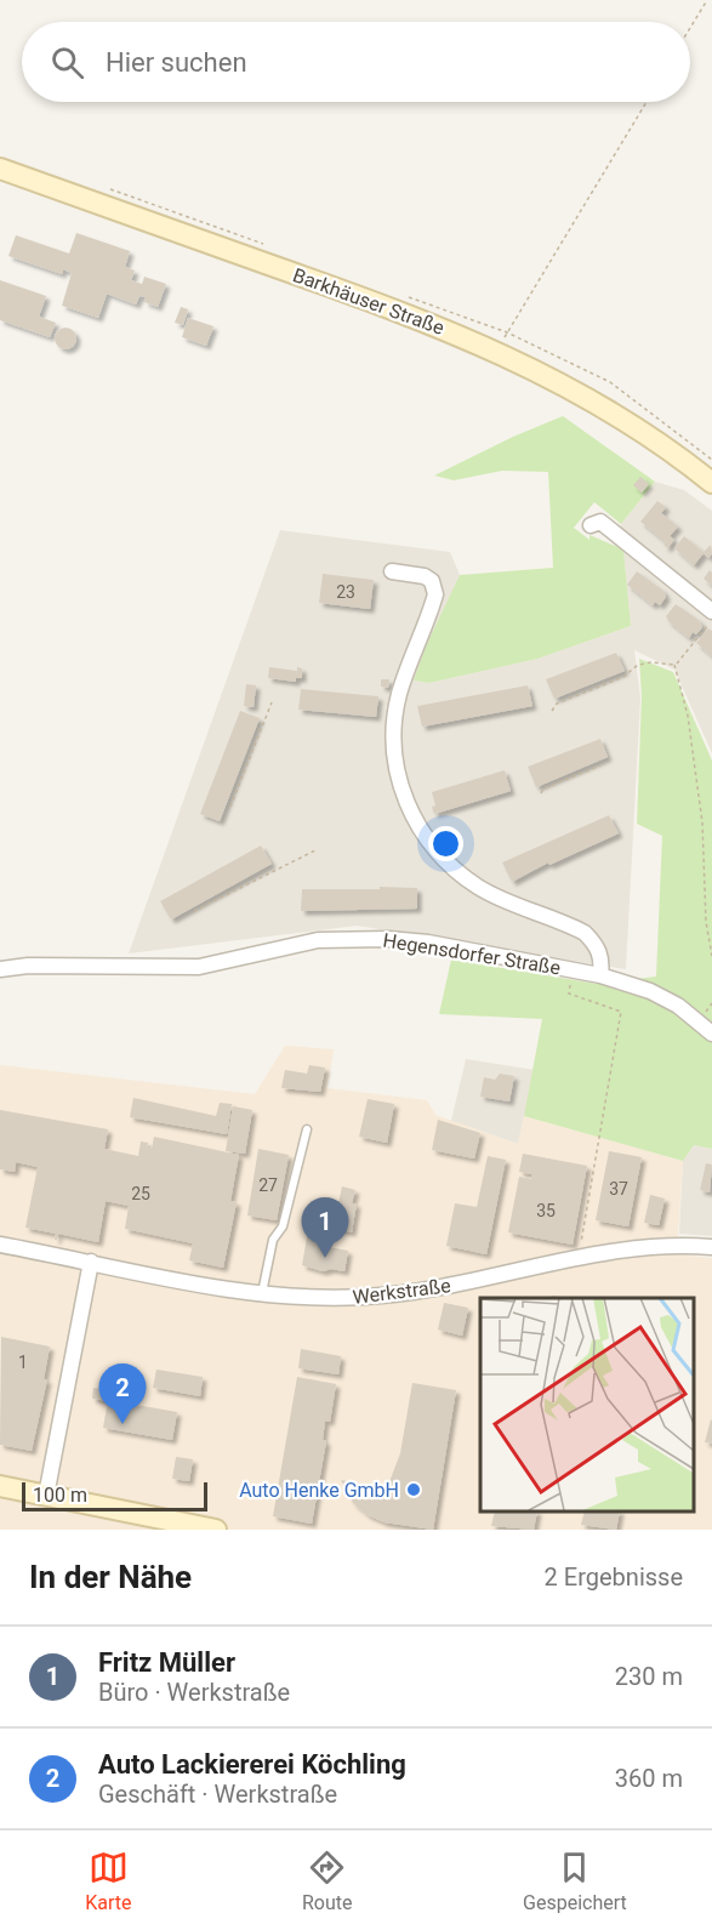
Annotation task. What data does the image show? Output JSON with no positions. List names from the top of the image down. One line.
{"streets":{"street":["Barkhäuser Straße","Hegensdorfer Straße","Werkstraße"]},"places":["Auto Henke GmbH"],"house_numbers":["23","27","37","25","35","1"],"scale_bar":"100 m","page":{"search":"Hier suchen","pins":["1","2"],"scale":"100 m","heading":["In der Nähe","2 Ergebnisse"],"list":[{"mark":"1","name":"Fritz Müller","note":"Büro · Werkstraße","value":"230 m"},{"mark":"2","name":"Auto Lackiererei Köchling","note":"Geschäft · Werkstraße","value":"360 m"}],"nav":["Karte","Route","Gespeichert"]}}
